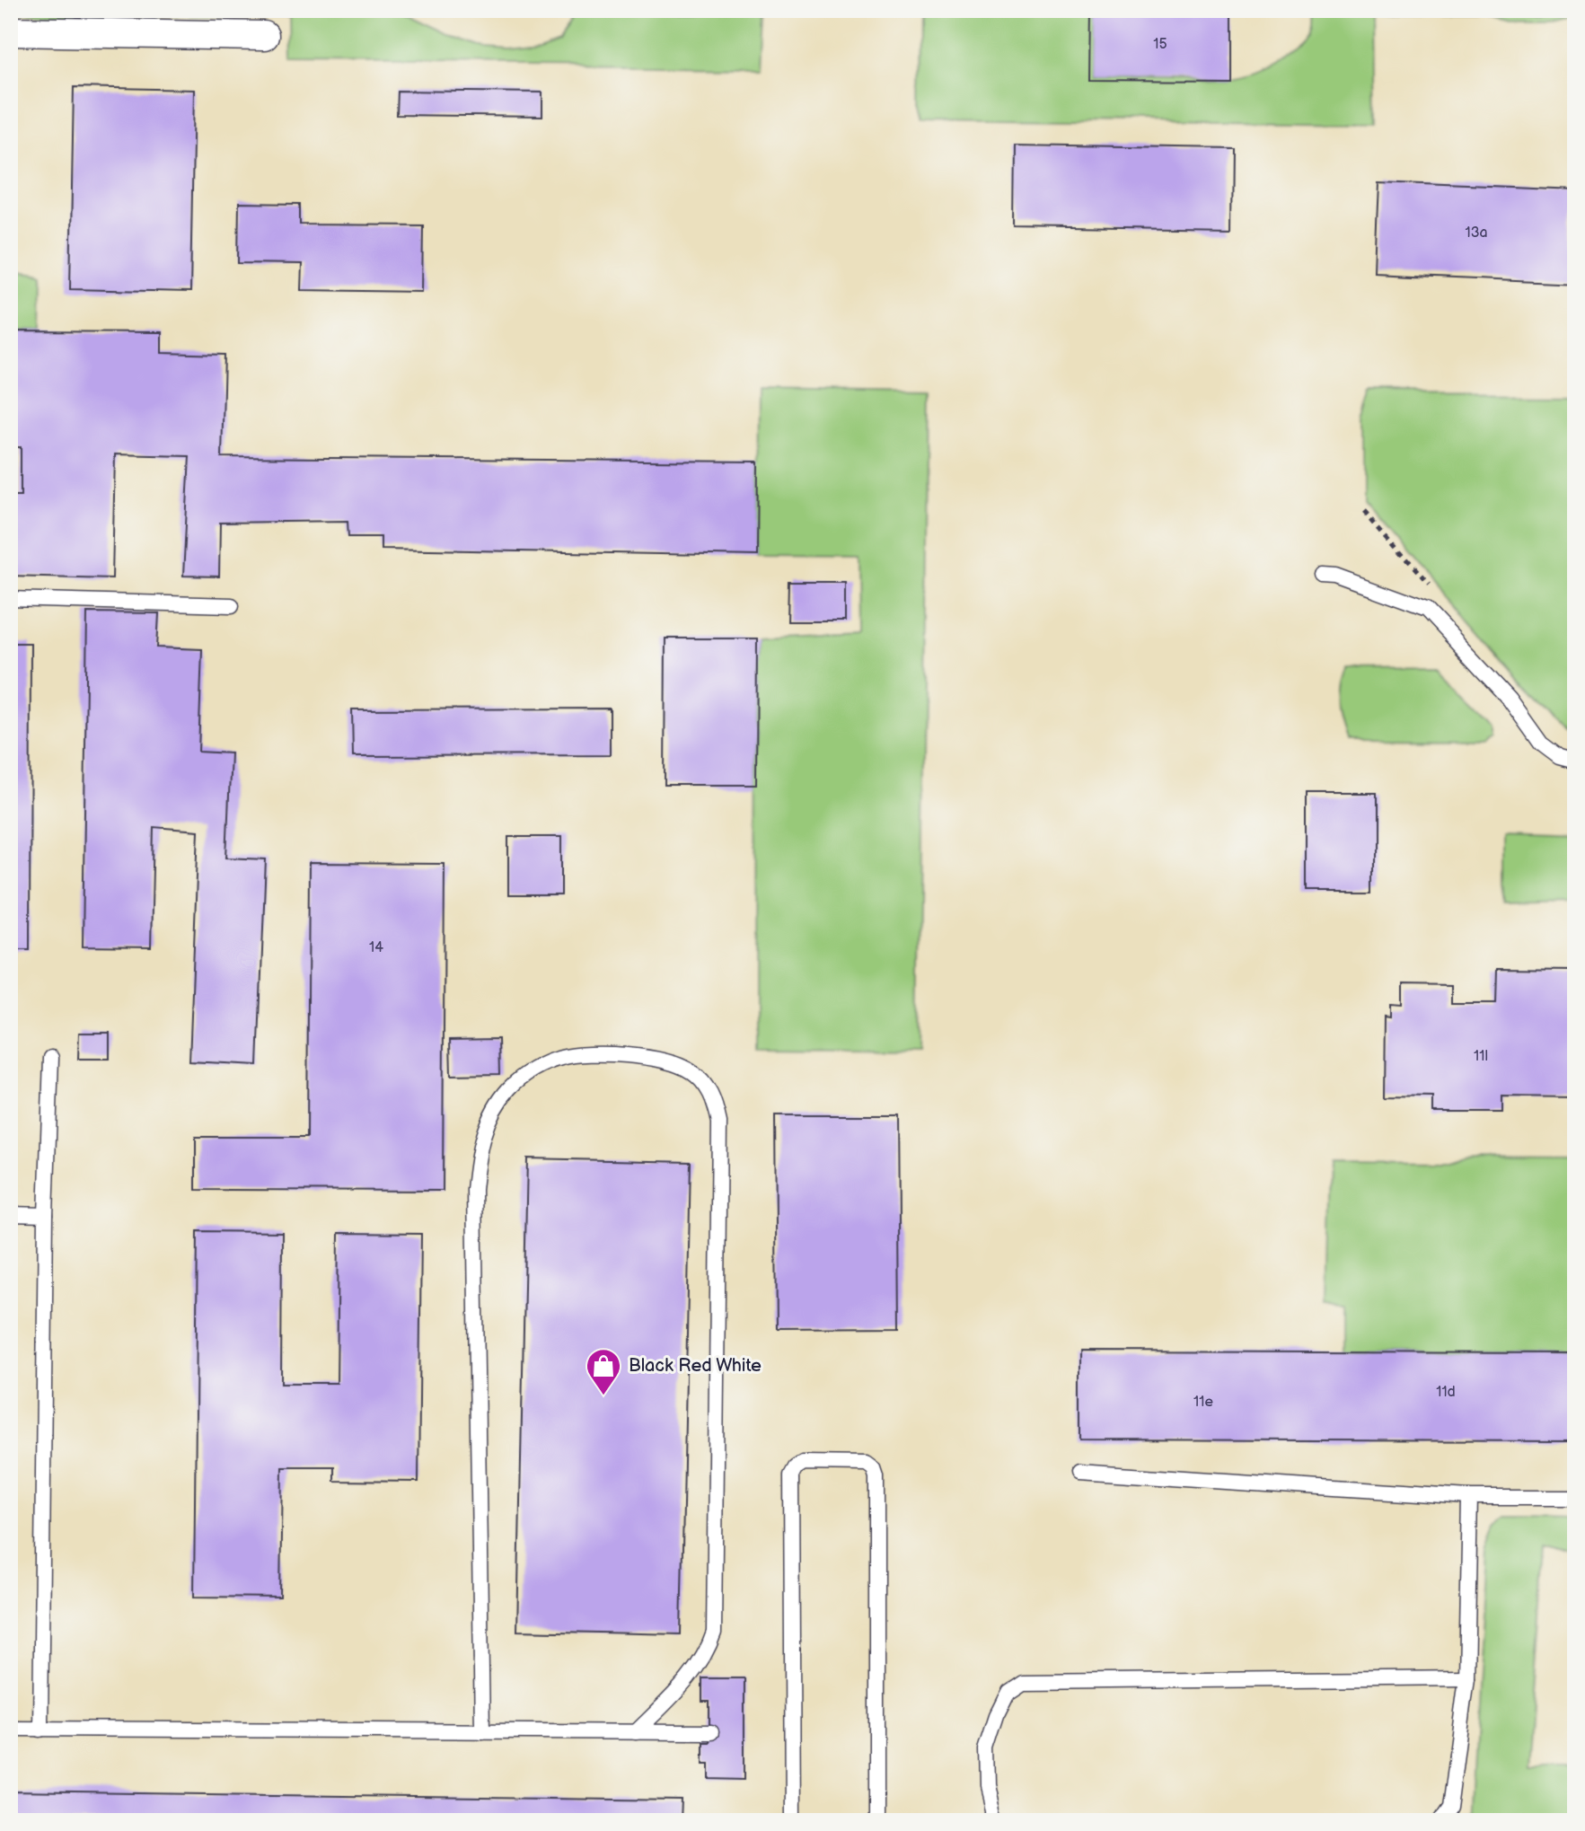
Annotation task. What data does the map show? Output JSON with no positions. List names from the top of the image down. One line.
{"places":{"shop":["Black Red White"]},"house_numbers":["15","13a","14","11l","11d","11e"]}
